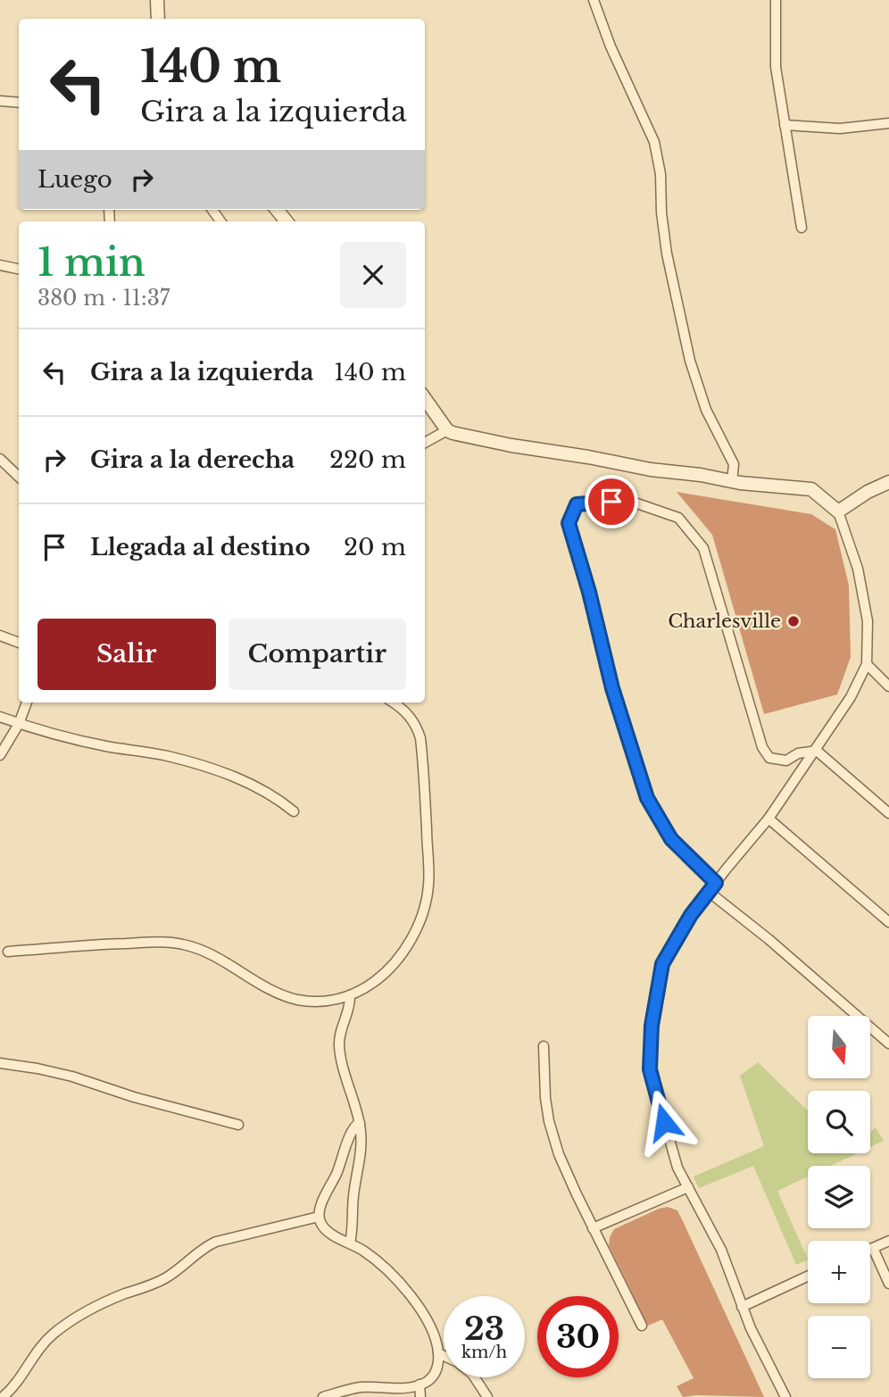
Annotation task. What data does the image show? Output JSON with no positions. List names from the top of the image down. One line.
{"places":["Charlesville"],"north":"bottom","page":{"turn":["140 m","Gira a la izquierda"],"then":"Luego","heading":["1 min","380 m · 11:37"],"list":[{"name":"Gira a la izquierda","value":"140 m"},{"name":"Gira a la derecha","value":"220 m"},{"name":"Llegada al destino","value":"20 m"}],"buttons":["Salir","Compartir"],"map_buttons":["+","−"],"speed":"23 km/h","limit":"30"}}
